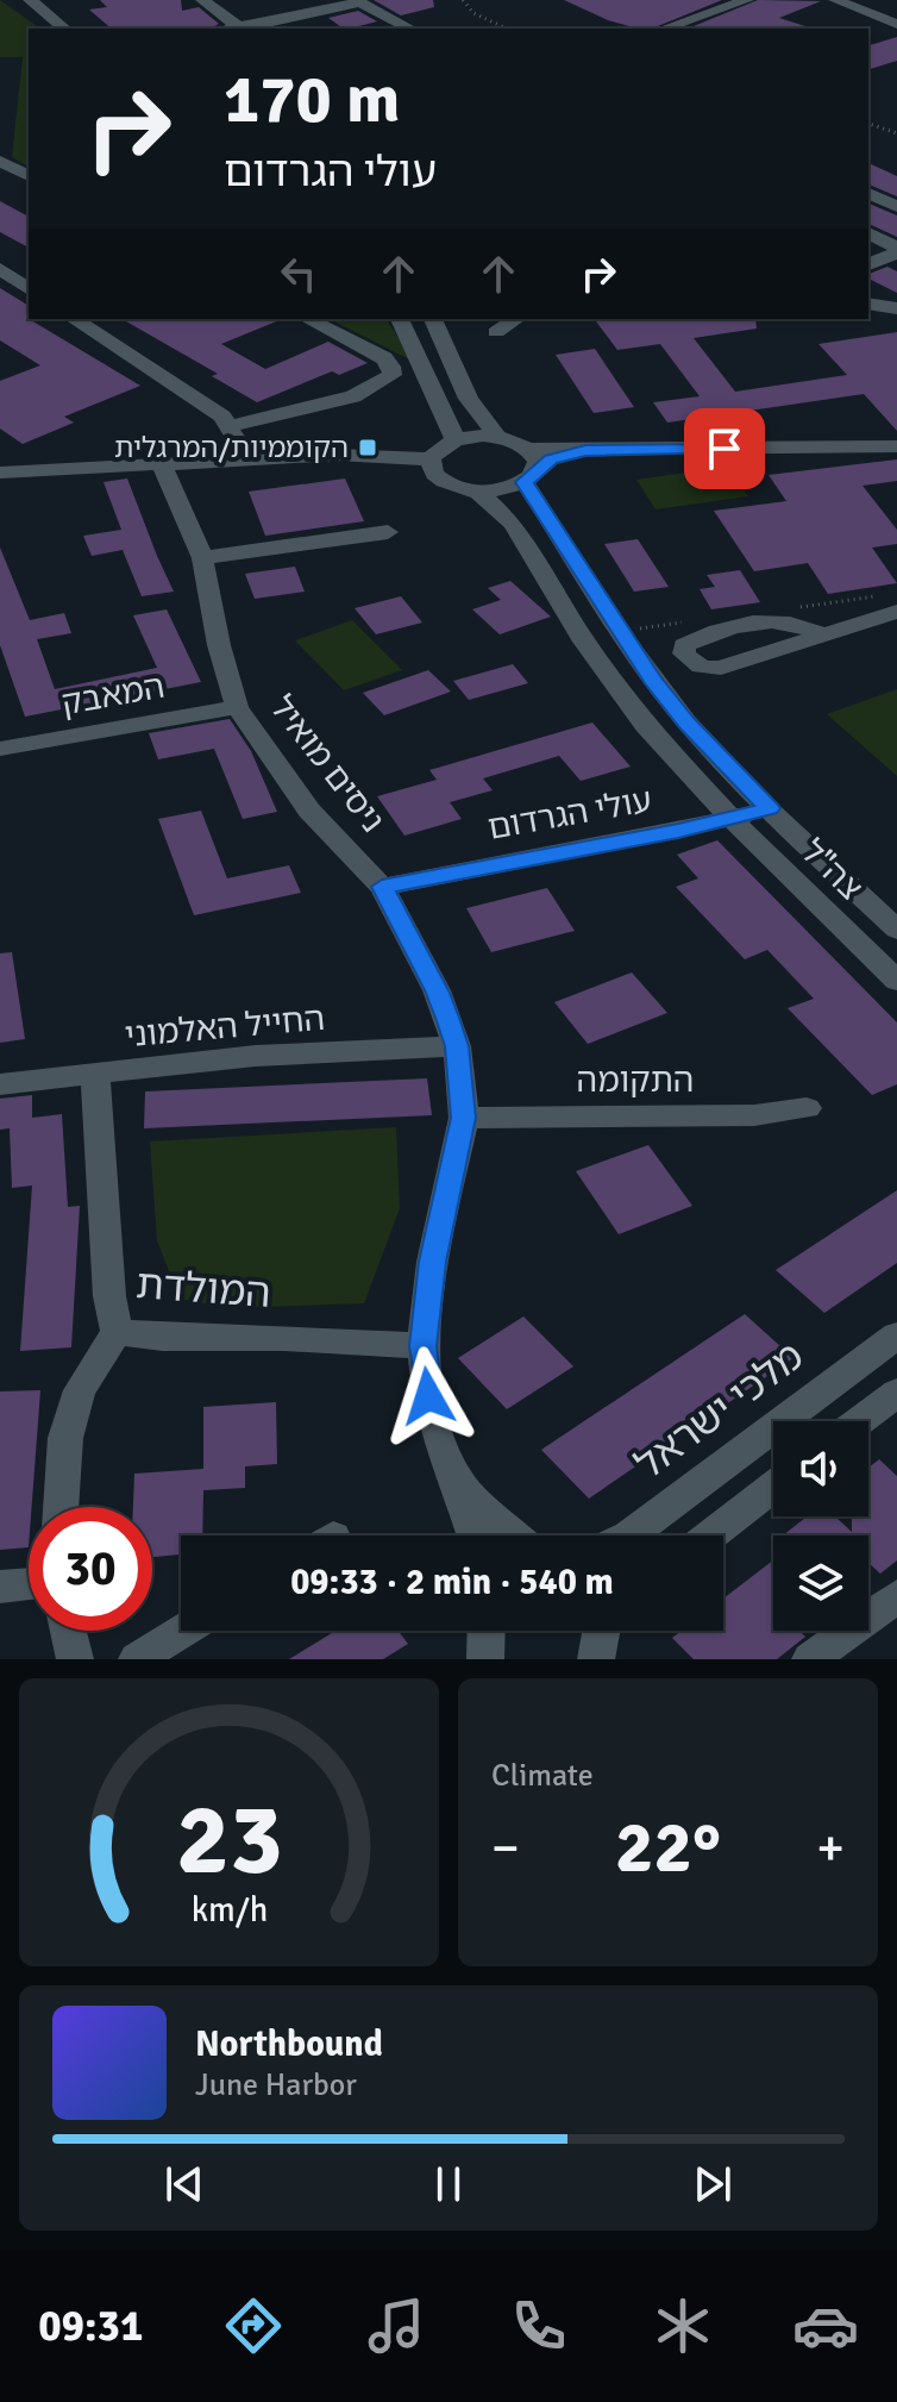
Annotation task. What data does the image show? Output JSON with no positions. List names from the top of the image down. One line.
{"streets":{"street":["המאבק","ניסים מואיל","עולי הגרדום","צה\"ל","החייל האלמוני","התקומה","המולדת","מלכי ישראל"]},"crossings":[["המאבק","ניסים מואיל"],["ניסים מואיל","עולי הגרדום"],["ניסים מואיל","החייל האלמוני"],["ניסים מואיל","התקומה"],["ניסים מואיל","המולדת"],["עולי הגרדום","צה\"ל"],["החייל האלמוני","המולדת"]],"places":{"transit":["הקוממיות/המרגלית"]},"page":{"turn":["170 m","עולי הגרדום"],"limit":"30","trip":"09:33 · 2 min · 540 m","tile":"Climate","heat":["−","22°","+"],"song":["Northbound","June Harbor"],"tabs":"09:31","gauge":["23","km/h"]}}
